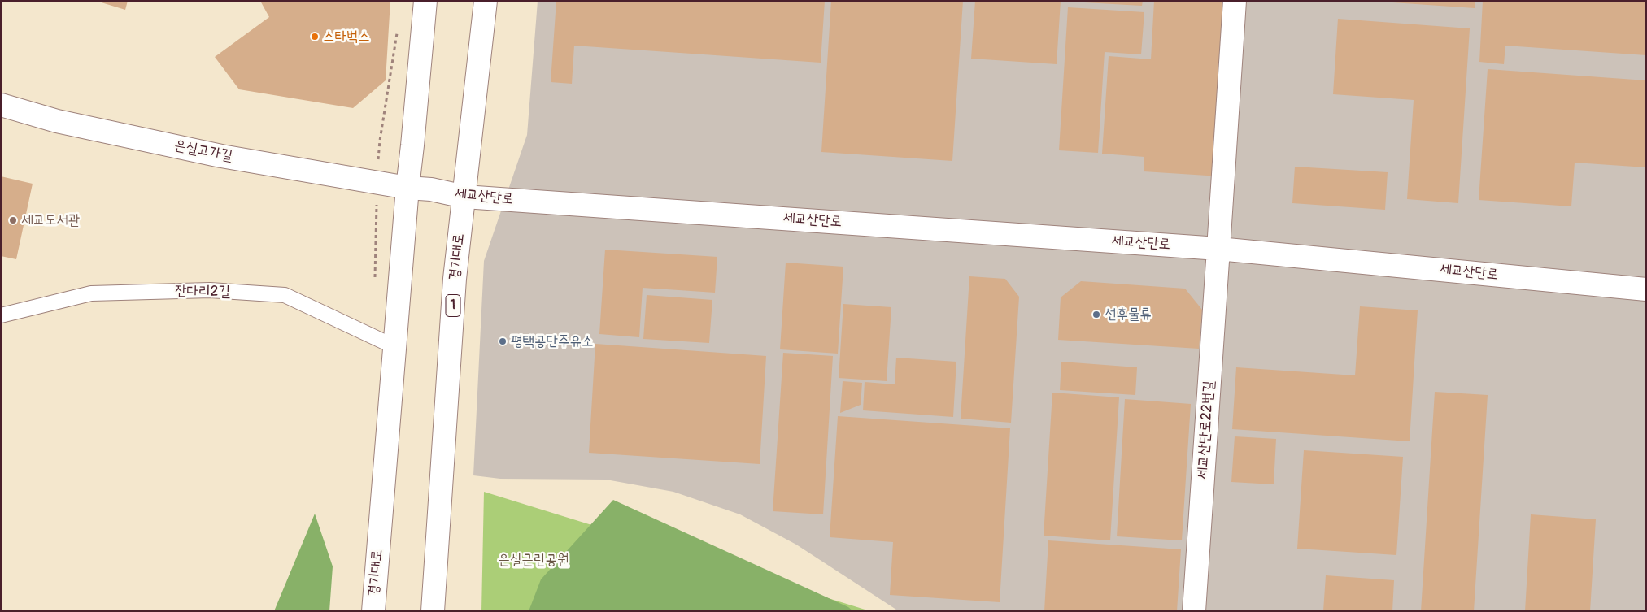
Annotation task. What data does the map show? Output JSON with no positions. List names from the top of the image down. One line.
{"streets":{"street":["은실고가길","세교산단로","경기대로","1","세교산단로22번길"],"lane":["잔다리2길"]},"crossings":[["은실고가길","세교산단로"],["은실고가길","경기대로"],["세교산단로","경기대로"],["세교산단로","세교산단로22번길"],["경기대로","잔다리2길"]],"parks":["은실근린공원"],"places":["스타벅스","세교도서관","선후물류","평택공단주유소"]}
